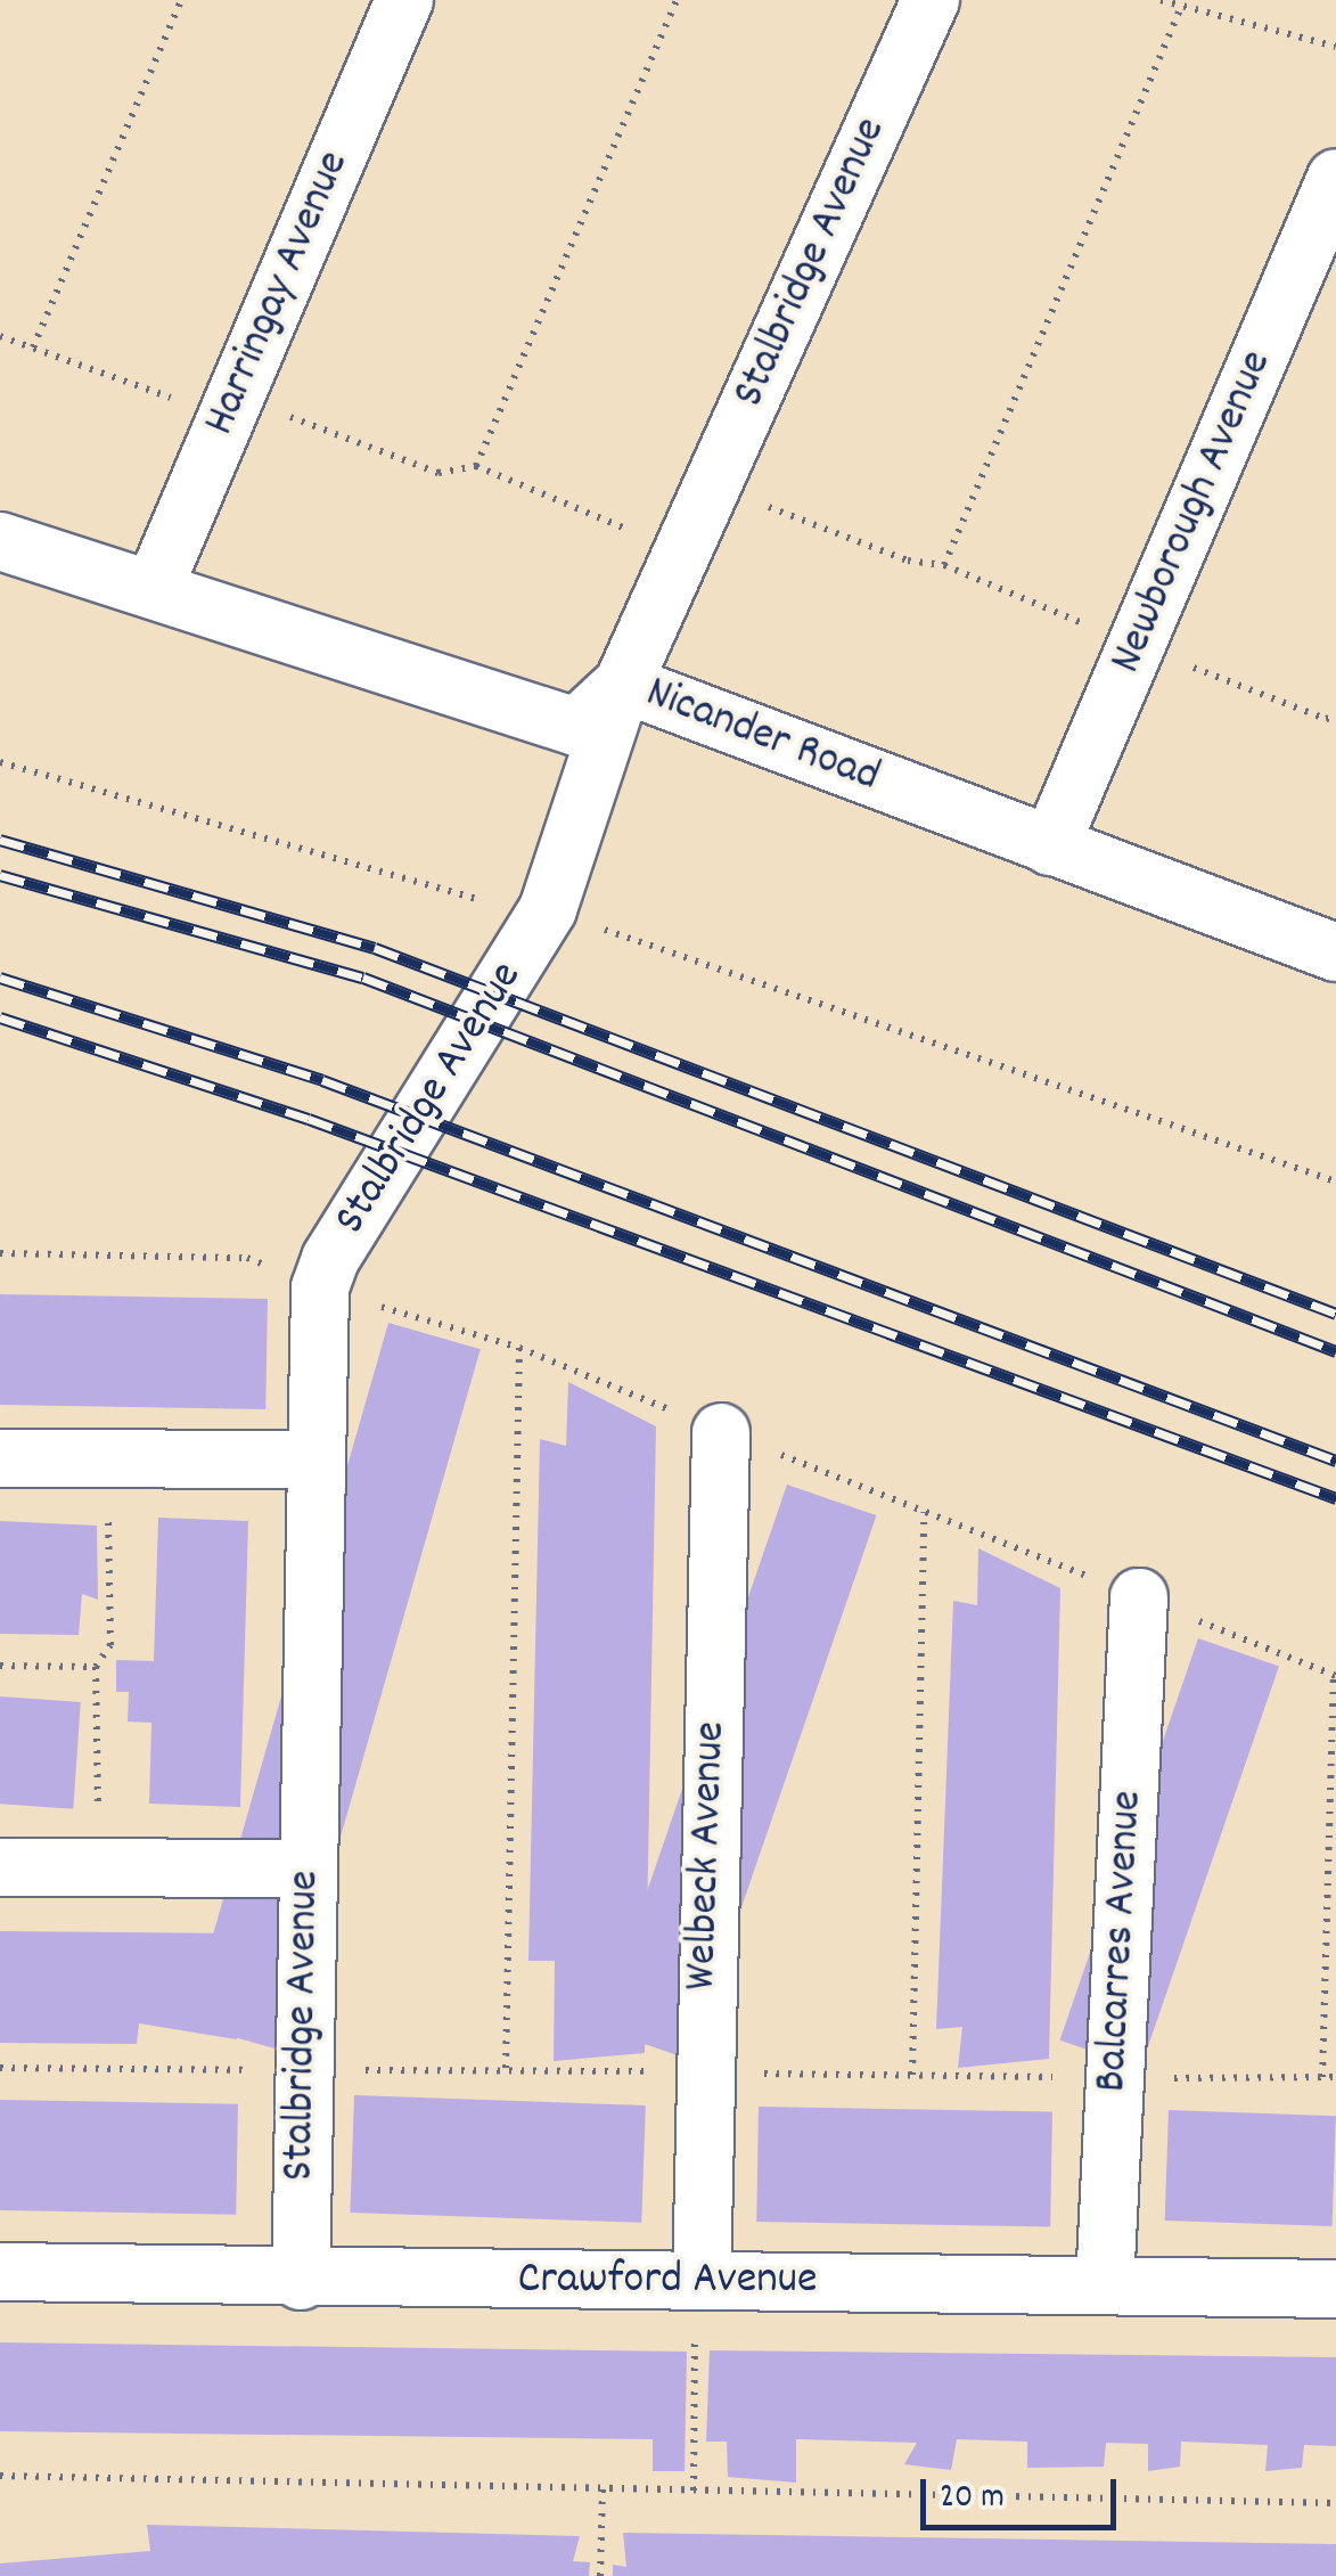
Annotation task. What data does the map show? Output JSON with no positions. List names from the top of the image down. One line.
{"streets":{"street":["Stalbridge Avenue","Harringay Avenue","Newborough Avenue","Nicander Road","Welbeck Avenue","Balcarres Avenue","Crawford Avenue"]},"crossings":[["Stalbridge Avenue","Nicander Road"],["Stalbridge Avenue","Crawford Avenue"],["Harringay Avenue","Nicander Road"],["Newborough Avenue","Nicander Road"],["Welbeck Avenue","Crawford Avenue"],["Balcarres Avenue","Crawford Avenue"]],"scale_bar":"20 m"}
